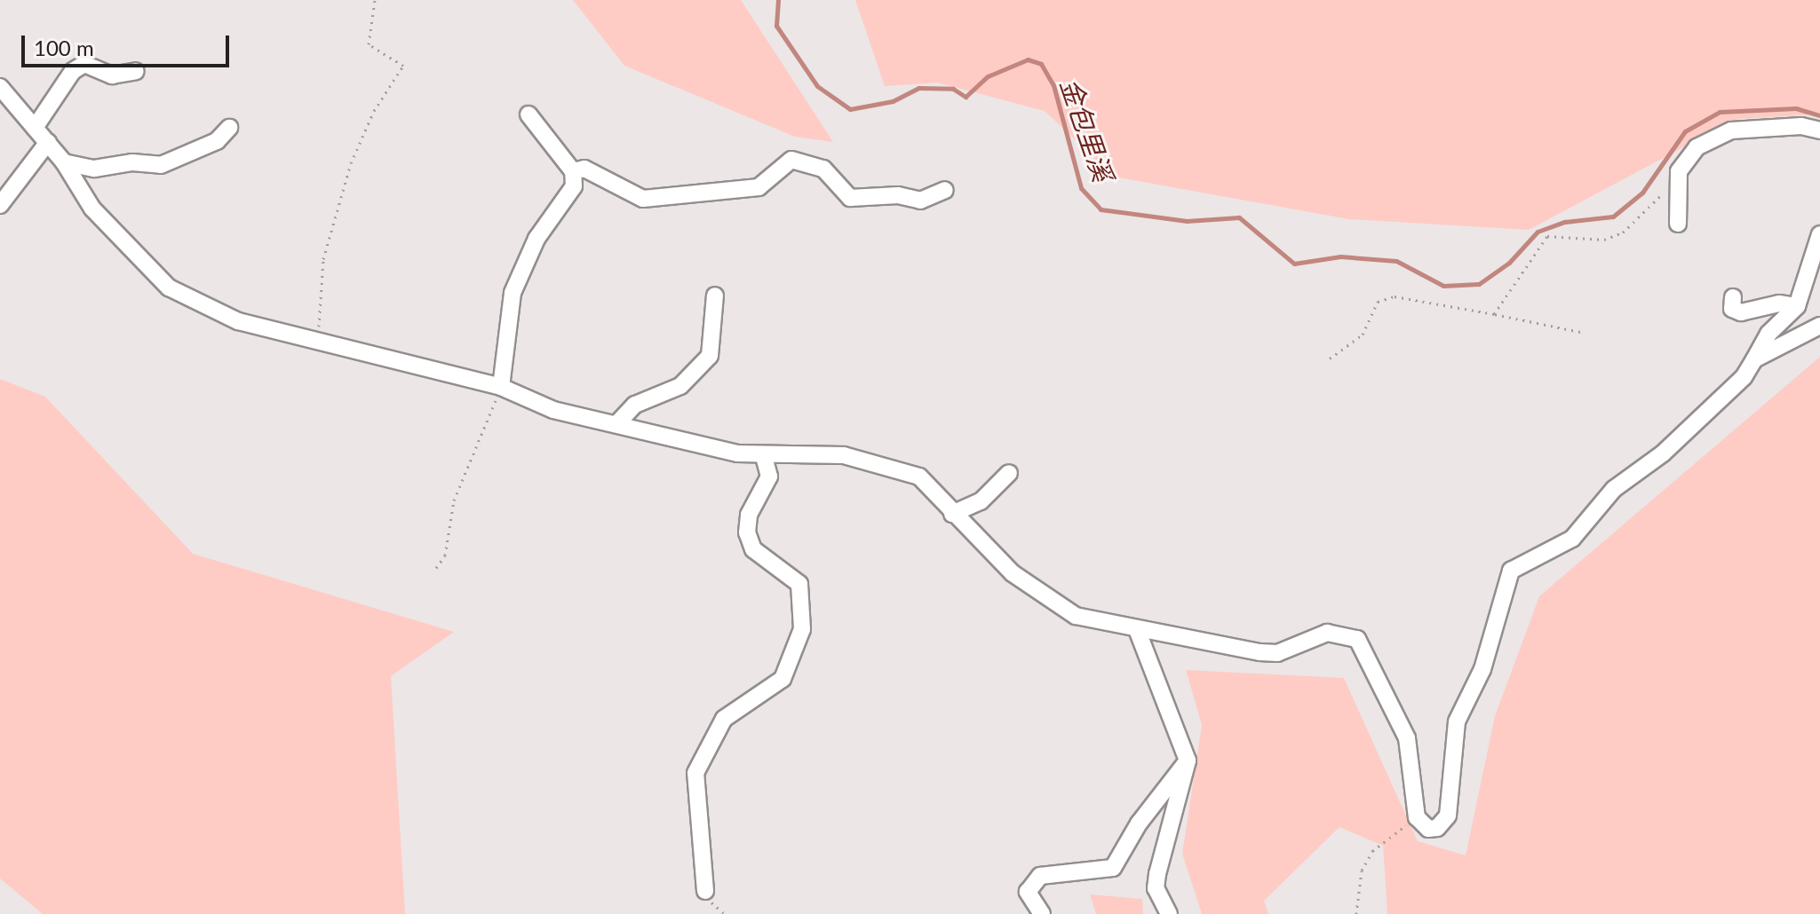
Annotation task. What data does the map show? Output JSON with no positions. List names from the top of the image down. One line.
{"water":["金包里溪"],"scale_bar":"100 m"}
